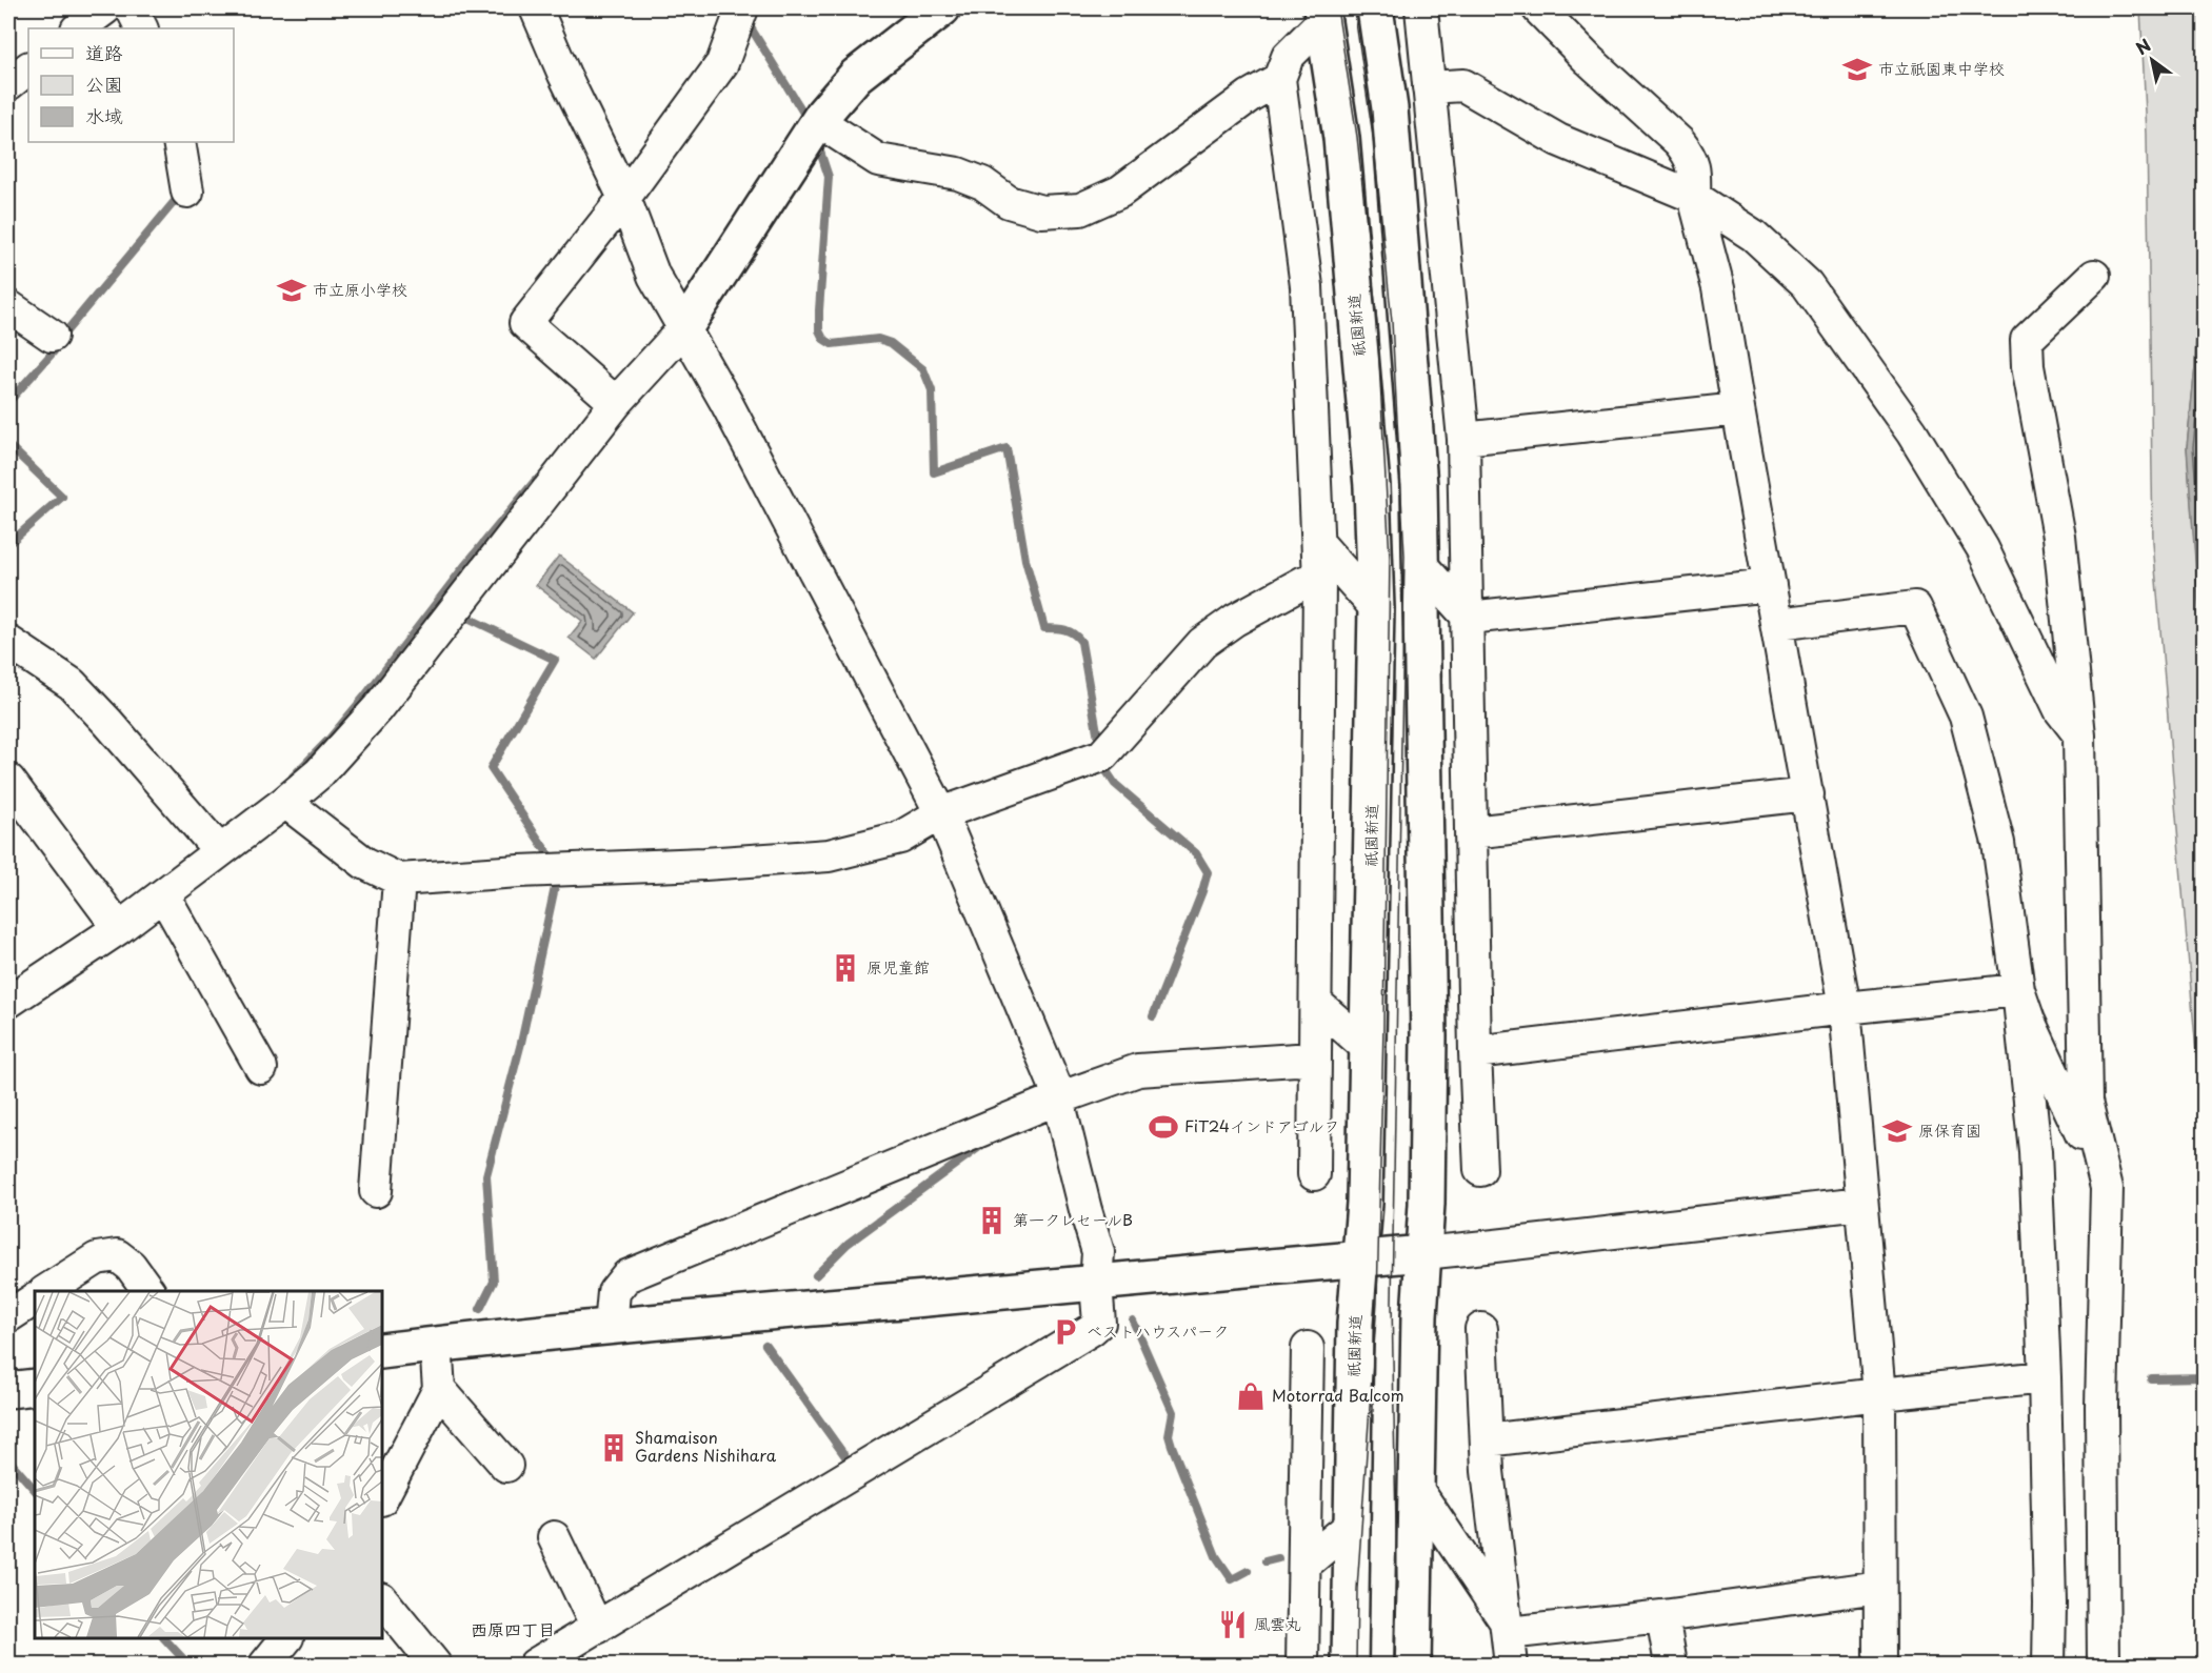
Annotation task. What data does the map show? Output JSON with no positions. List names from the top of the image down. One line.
{"streets":{"main road":["祇園新道"]},"districts":["西原四丁目"],"places":{"school or university":["市立祇園東中学校","市立原小学校","原保育園"],"building":["原児童館","第一クレセールB","Shamaison Gardens Nishihara"],"sports":["FiT24インドアゴルフ"],"parking":["ベストハウスパーク"],"shop":["Motorrad Balcom"],"restaurant":["風雲丸"]},"legend":["道路","公園","水域"],"north":"top left"}
